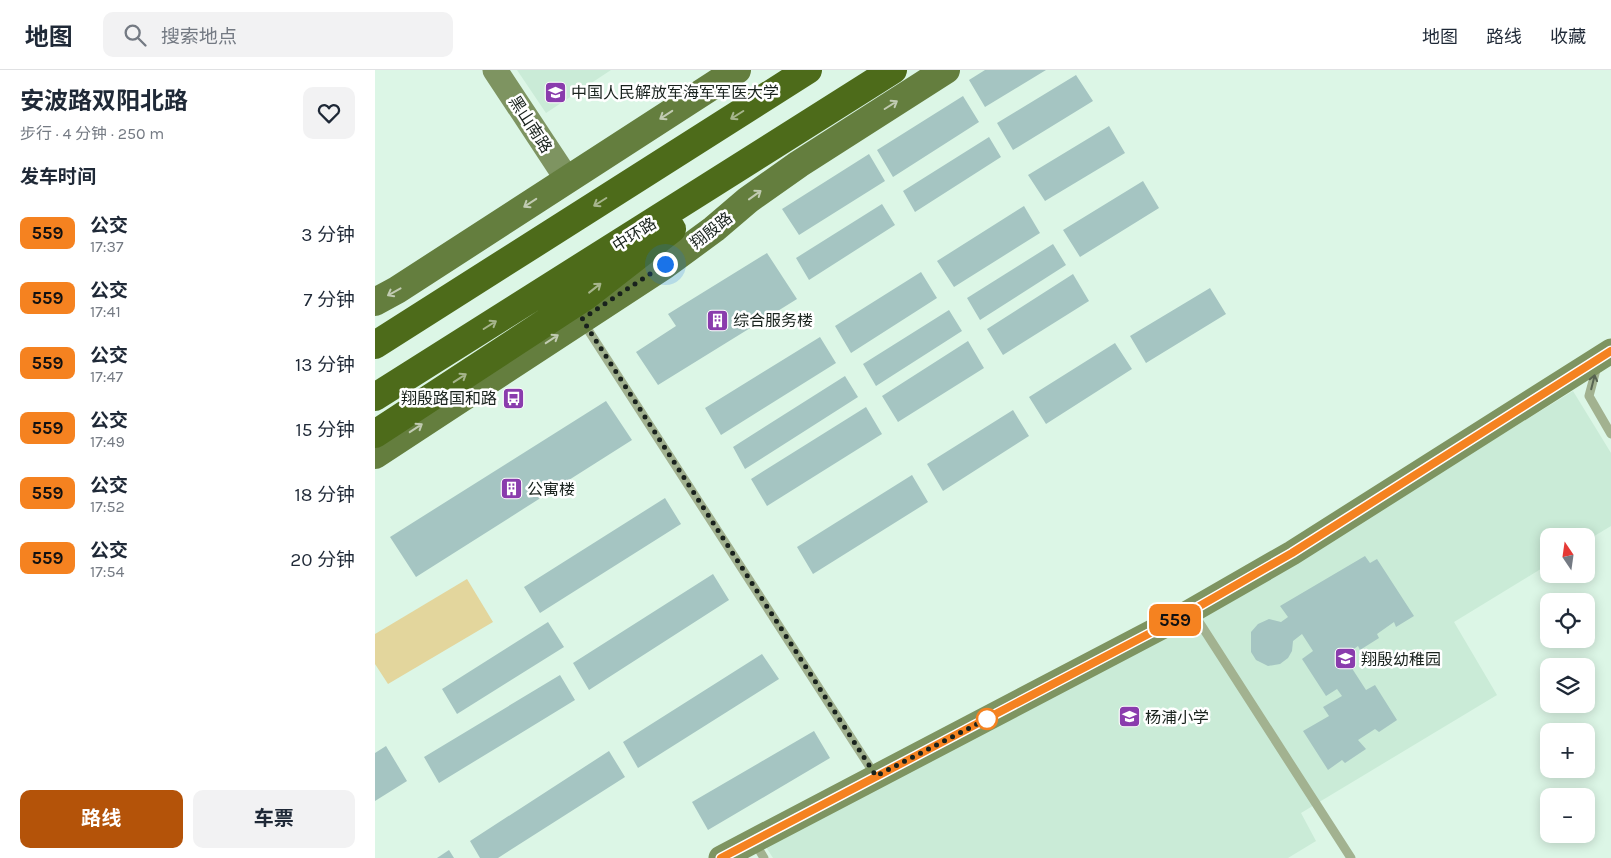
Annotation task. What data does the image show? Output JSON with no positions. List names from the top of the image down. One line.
{"streets":{"highway":["中环路"],"main road":["翔殷路"],"street":["黑山南路"]},"places":{"school or university":["中国人民解放军海军军医大学","翔殷幼稚园","杨浦小学"],"building":["综合服务楼","公寓楼"],"bus stop":["翔殷路国和路"]},"lines":["bus line 559"],"north":"top","page":{"header":"地图","search":"搜索地点","nav":["地图","路线","收藏"],"heading":[["安波路双阳北路","步行 · 4 分钟 · 250 m"],"发车时间"],"on_map":"559","list":[{"mark":"559","name":"公交","note":"17:37","value":"3 分钟"},{"mark":"559","name":"公交","note":"17:41","value":"7 分钟"},{"mark":"559","name":"公交","note":"17:47","value":"13 分钟"},{"mark":"559","name":"公交","note":"17:49","value":"15 分钟"},{"mark":"559","name":"公交","note":"17:52","value":"18 分钟"},{"mark":"559","name":"公交","note":"17:54","value":"20 分钟"}],"map_buttons":["+","−"],"buttons":["路线","车票"]}}
